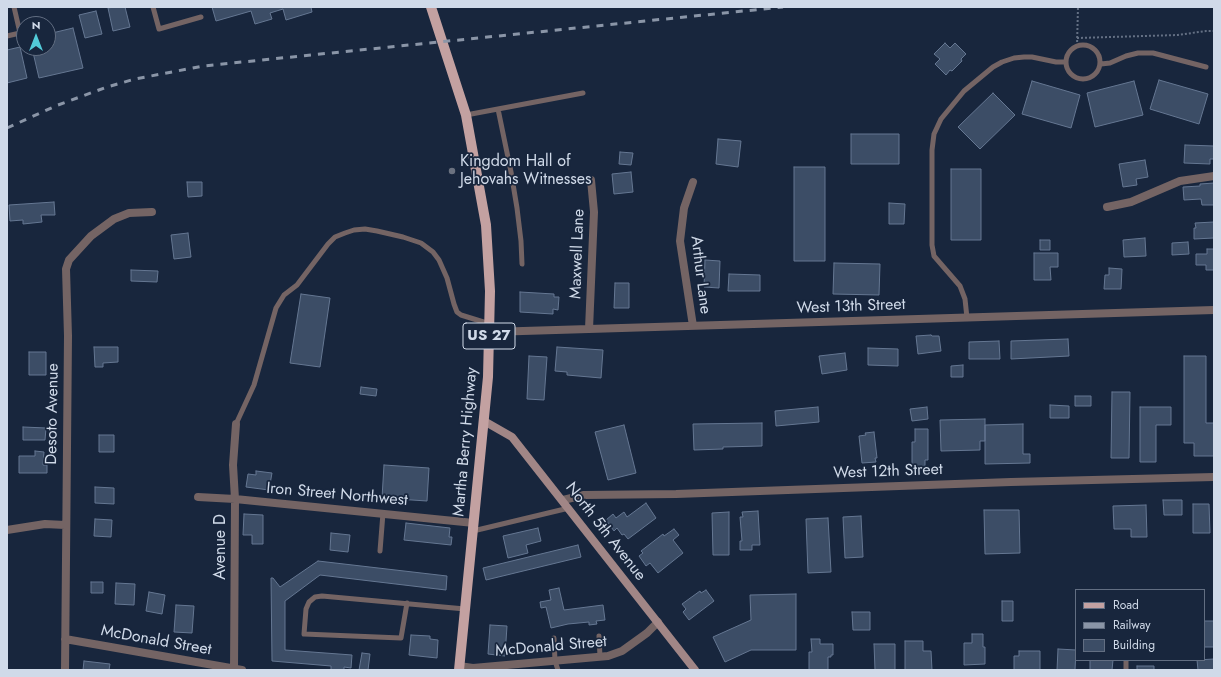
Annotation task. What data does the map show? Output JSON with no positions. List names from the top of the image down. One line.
{"streets":{"main road":["US 27","Martha Berry Highway"],"street":["Maxwell Lane","Arthur Lane","West 13th Street","Desoto Avenue","West 12th Street","Iron Street Northwest","North 5th Avenue","Avenue D","McDonald Street"]},"crossings":[["Maxwell Lane","West 13th Street"],["Arthur Lane","West 13th Street"],["West 13th Street","Martha Berry Highway"],["Desoto Avenue","McDonald Street"],["Martha Berry Highway","Iron Street Northwest"],["Martha Berry Highway","North 5th Avenue"],["Martha Berry Highway","McDonald Street"],["West 12th Street","North 5th Avenue"],["Iron Street Northwest","Avenue D"],["North 5th Avenue","McDonald Street"],["Avenue D","McDonald Street"]],"places":["Kingdom Hall of Jehovahs Witnesses"],"legend":["Road","Railway","Building"],"north":"top"}
